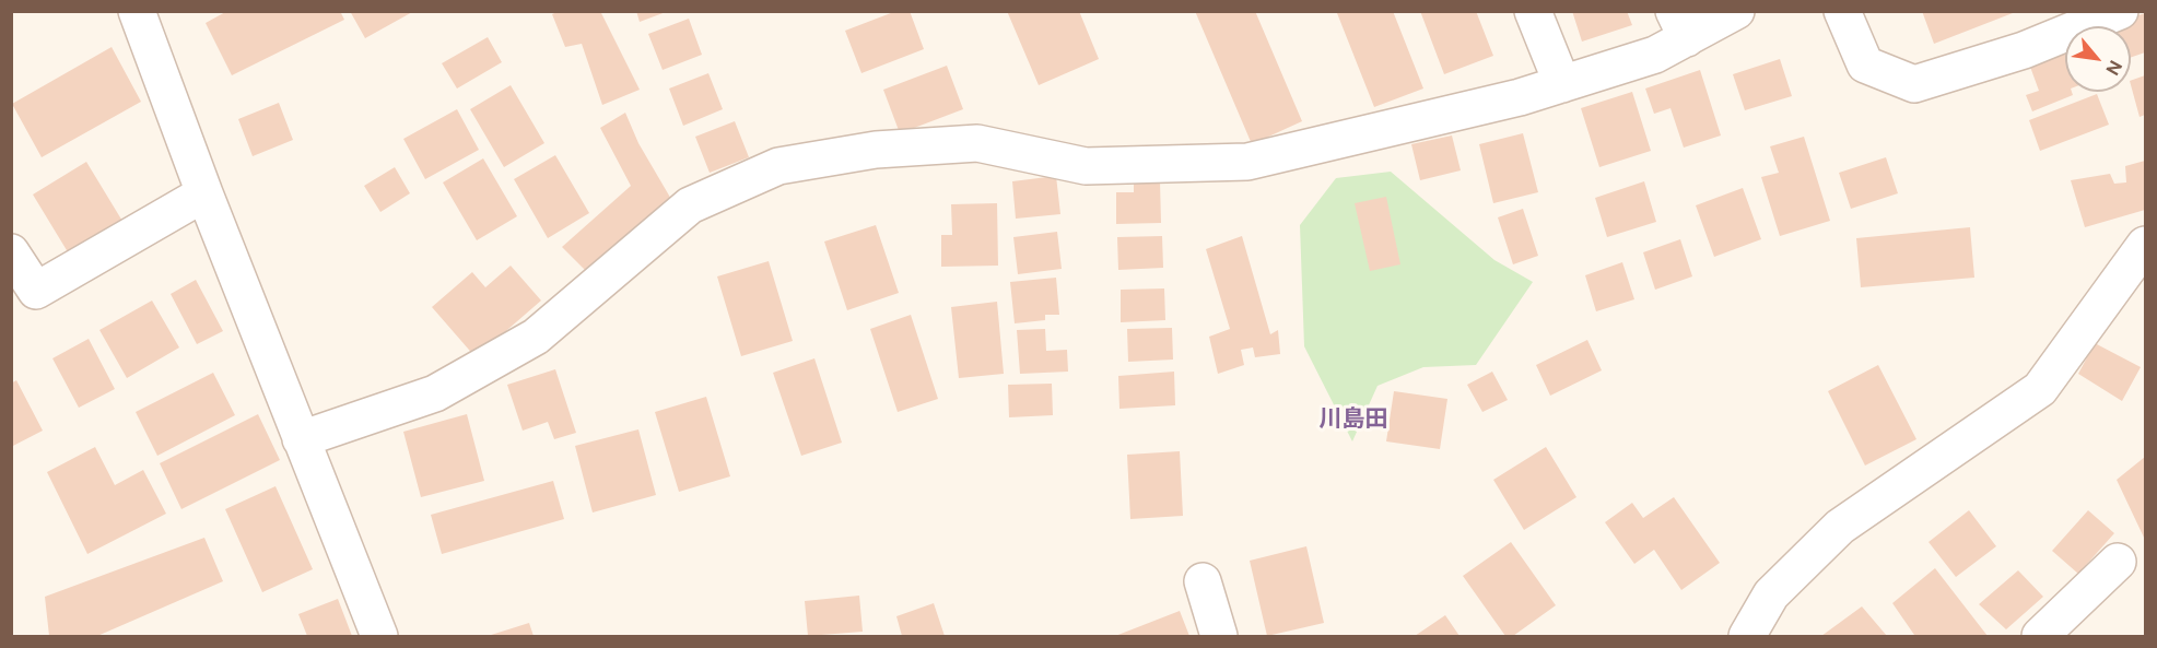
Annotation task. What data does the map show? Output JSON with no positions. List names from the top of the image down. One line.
{"districts":["川島田"],"north":"bottom right"}
